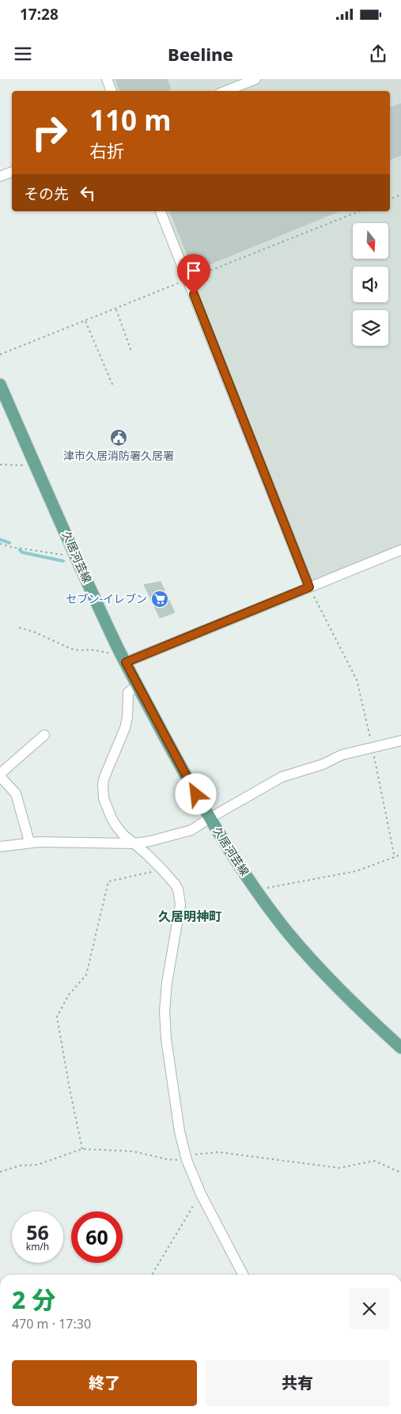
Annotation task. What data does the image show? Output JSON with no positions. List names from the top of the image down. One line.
{"streets":{"main road":["久居河芸線"]},"districts":["久居明神町"],"places":{"public building":["津市久居消防署久居署"],"supermarket":["セブン-イレブン"]},"north":"bottom","page":{"status":"17:28","header":"Beeline","turn":["110 m","右折"],"then":"その先","speed":"56 km/h","limit":"60","heading":["2 分","470 m · 17:30"],"buttons":["終了","共有"]}}
